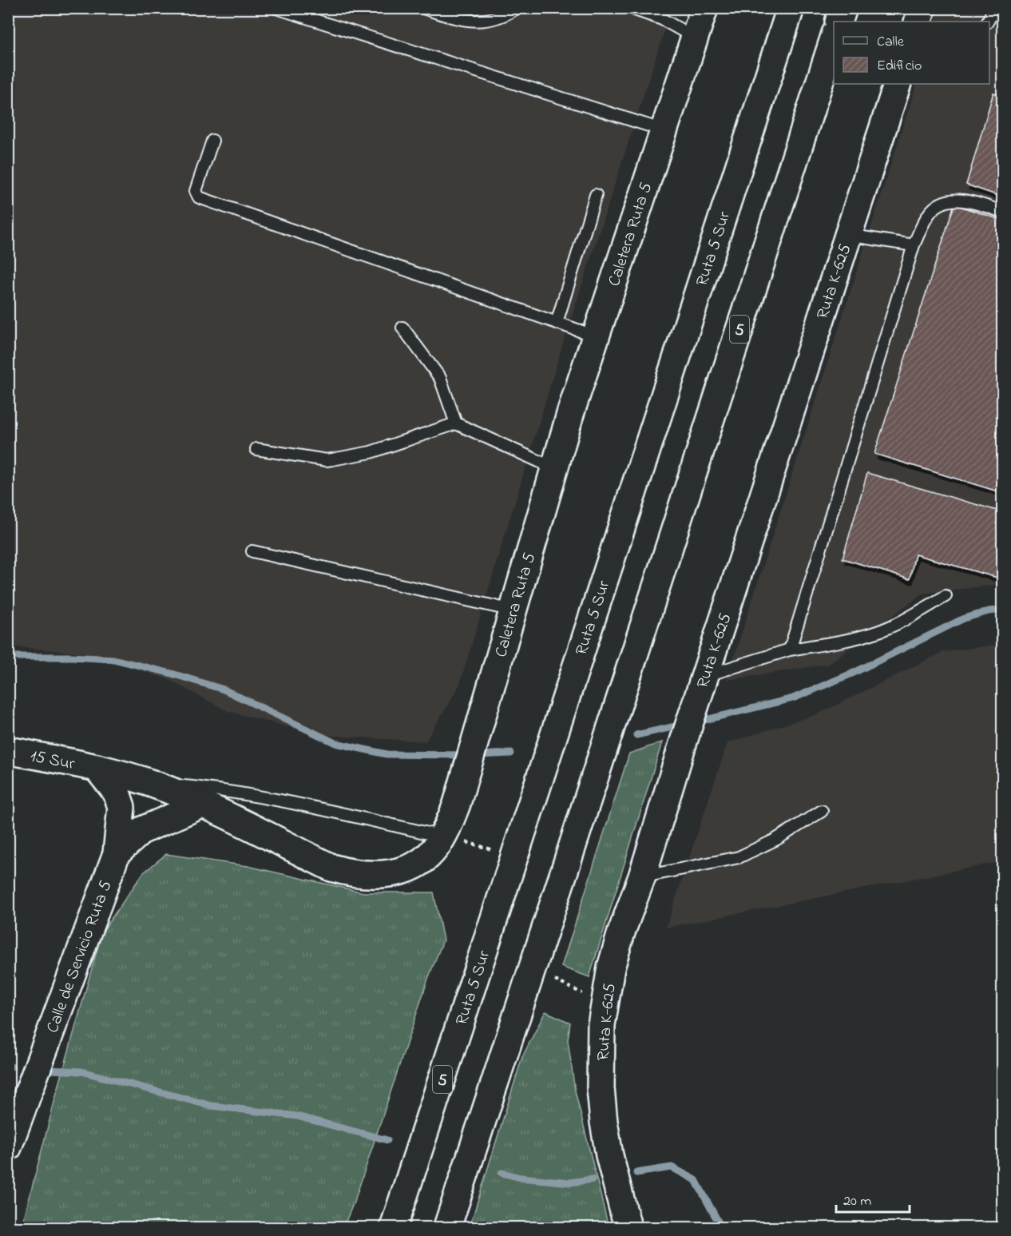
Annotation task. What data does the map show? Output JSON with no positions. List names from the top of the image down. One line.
{"streets":{"main road":["Caletera Ruta 5","Ruta 5 Sur","Ruta K-625","5","15 Sur","Calle de Servicio Ruta 5"]},"crossings":[["Caletera Ruta 5","15 Sur"],["Caletera Ruta 5","Calle de Servicio Ruta 5"],["15 Sur","Calle de Servicio Ruta 5"]],"legend":["Calle","Edificio"],"scale_bar":"20 m"}
